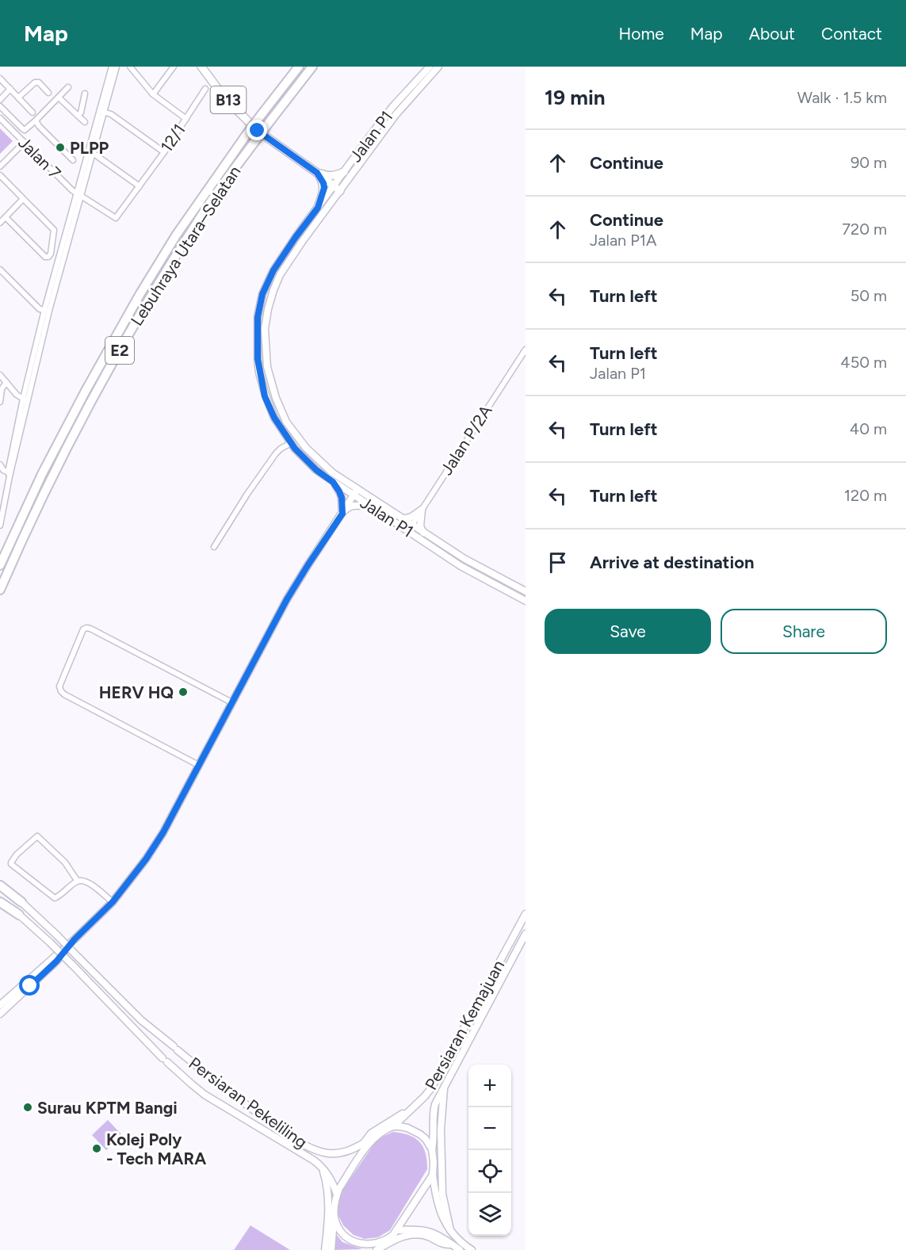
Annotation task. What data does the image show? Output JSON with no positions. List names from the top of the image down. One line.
{"streets":{"highway":["Lebuhraya Utara–Selatan","E2"],"main road":["B13","Jalan P1","Persiaran Kemajuan","Persiaran Pekeliling"],"street":["12/1","Jalan 7","Jalan P/2A"]},"crossings":[["B13","Jalan P1"],["Jalan P1","Jalan P/2A"],["12/1","Jalan 7"],["Persiaran Kemajuan","Persiaran Pekeliling"]],"places":["PLPP","HERV HQ","Surau KPTM Bangi","Kolej Poly - Tech MARA"],"page":{"header":"Map","nav":["Home","Map","About","Contact"],"heading":["19 min","Walk · 1.5 km"],"list":[["Continue","90 m"],["Continue","Jalan P1A","720 m"],["Turn left","50 m"],["Turn left","Jalan P1","450 m"],["Turn left","40 m"],["Turn left","120 m"],"Arrive at destination"],"buttons":["Save","Share"],"map_buttons":["+","−"]}}
